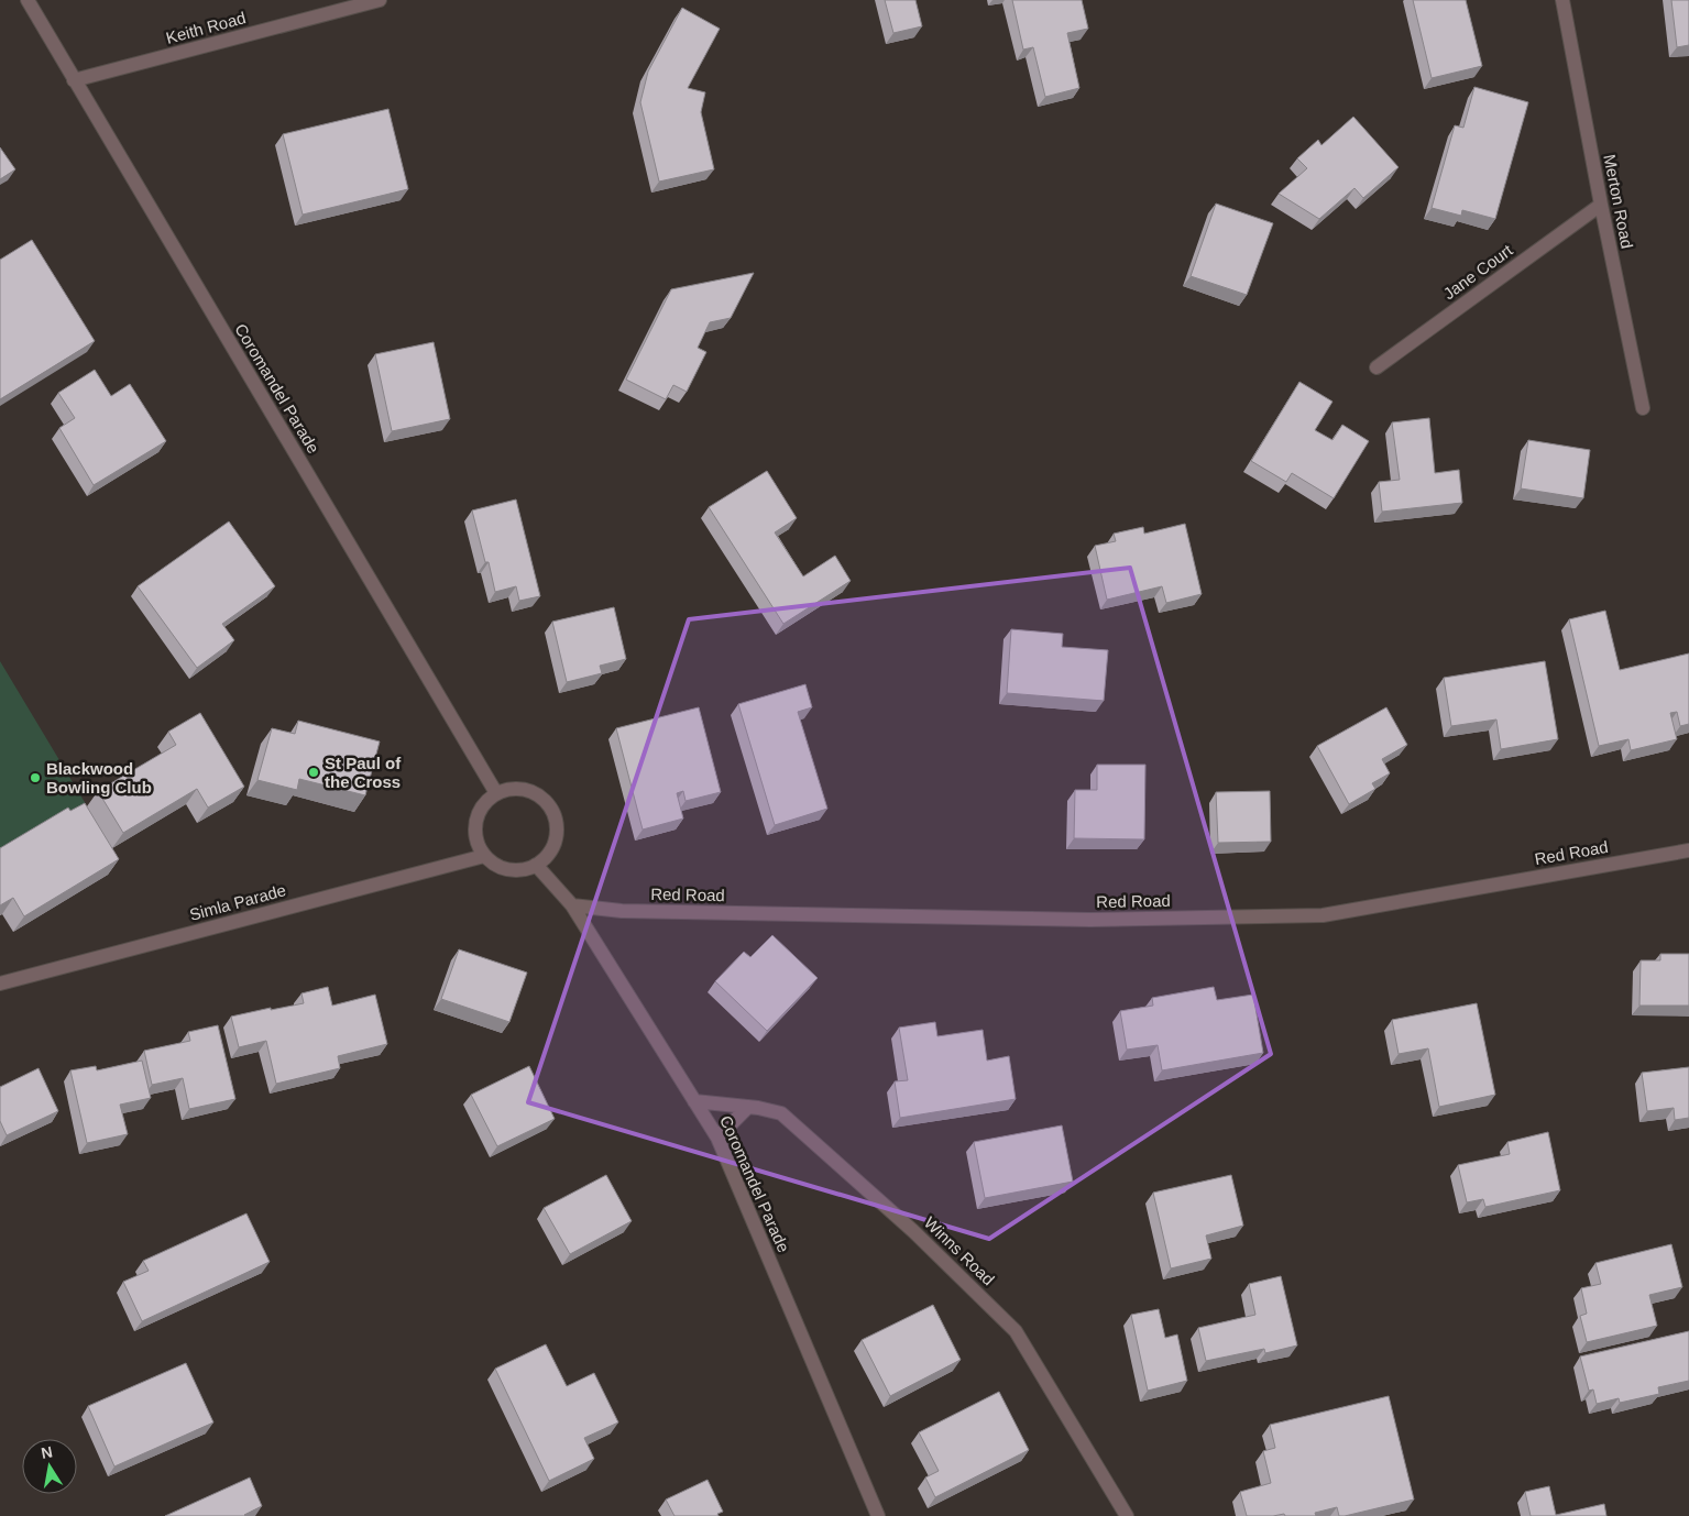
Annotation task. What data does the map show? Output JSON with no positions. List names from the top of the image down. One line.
{"streets":{"street":["Keith Road","Merton Road","Jane Court","Coromandel Parade","Red Road","Simla Parade","Winns Road"]},"crossings":[["Keith Road","Coromandel Parade"],["Merton Road","Jane Court"],["Coromandel Parade","Red Road"],["Coromandel Parade","Simla Parade"],["Coromandel Parade","Winns Road"]],"places":["St Paul of the Cross","Blackwood Bowling Club"],"north":"top"}
